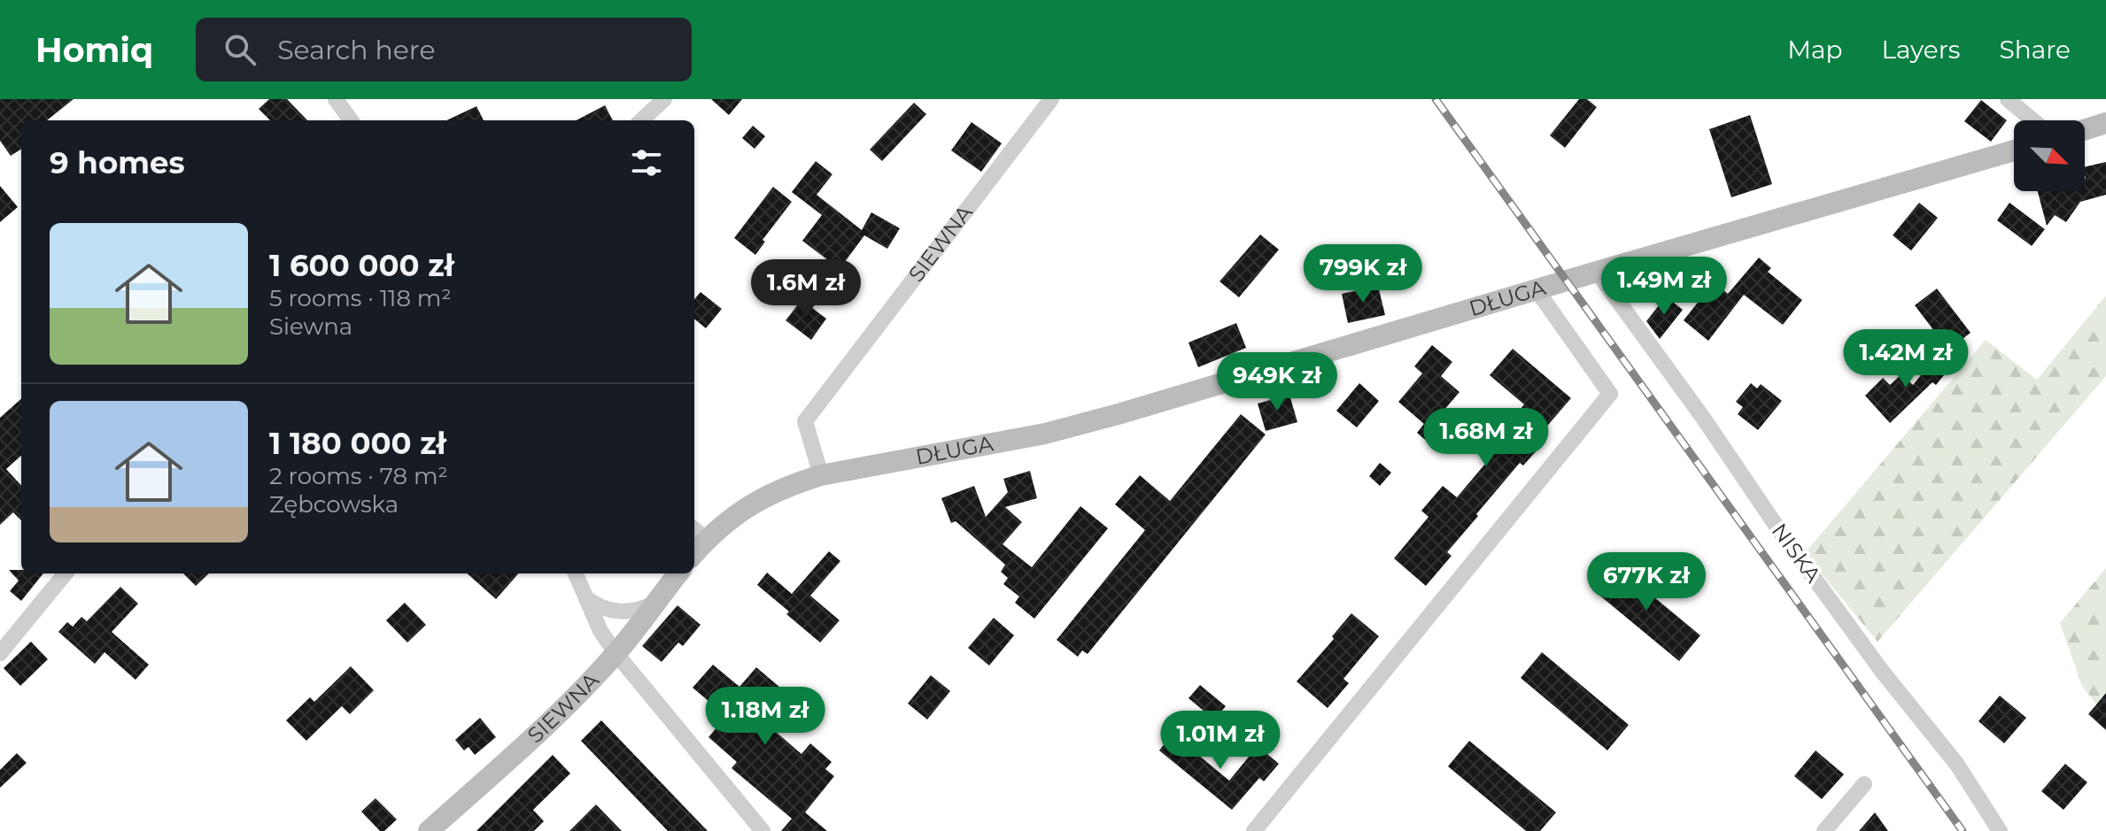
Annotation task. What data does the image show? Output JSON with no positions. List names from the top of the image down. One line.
{"streets":{"street":["SIEWNA","DŁUGA","NISKA"]},"crossings":[["SIEWNA","DŁUGA"],["DŁUGA","NISKA"]],"north":"bottom right","page":{"header":"Homiq","search":"Search here","nav":["Map","Layers","Share"],"heading":"9 homes","list":[{"name":"1 600 000 zł","note":"5 rooms · 118 m² · Siewna"},{"name":"1 180 000 zł","note":"2 rooms · 78 m² · Zębcowska"}],"price":["799K zł","1.49M zł","1.6M zł","1.42M zł","949K zł","1.68M zł","677K zł","1.18M zł","1.01M zł"]}}
